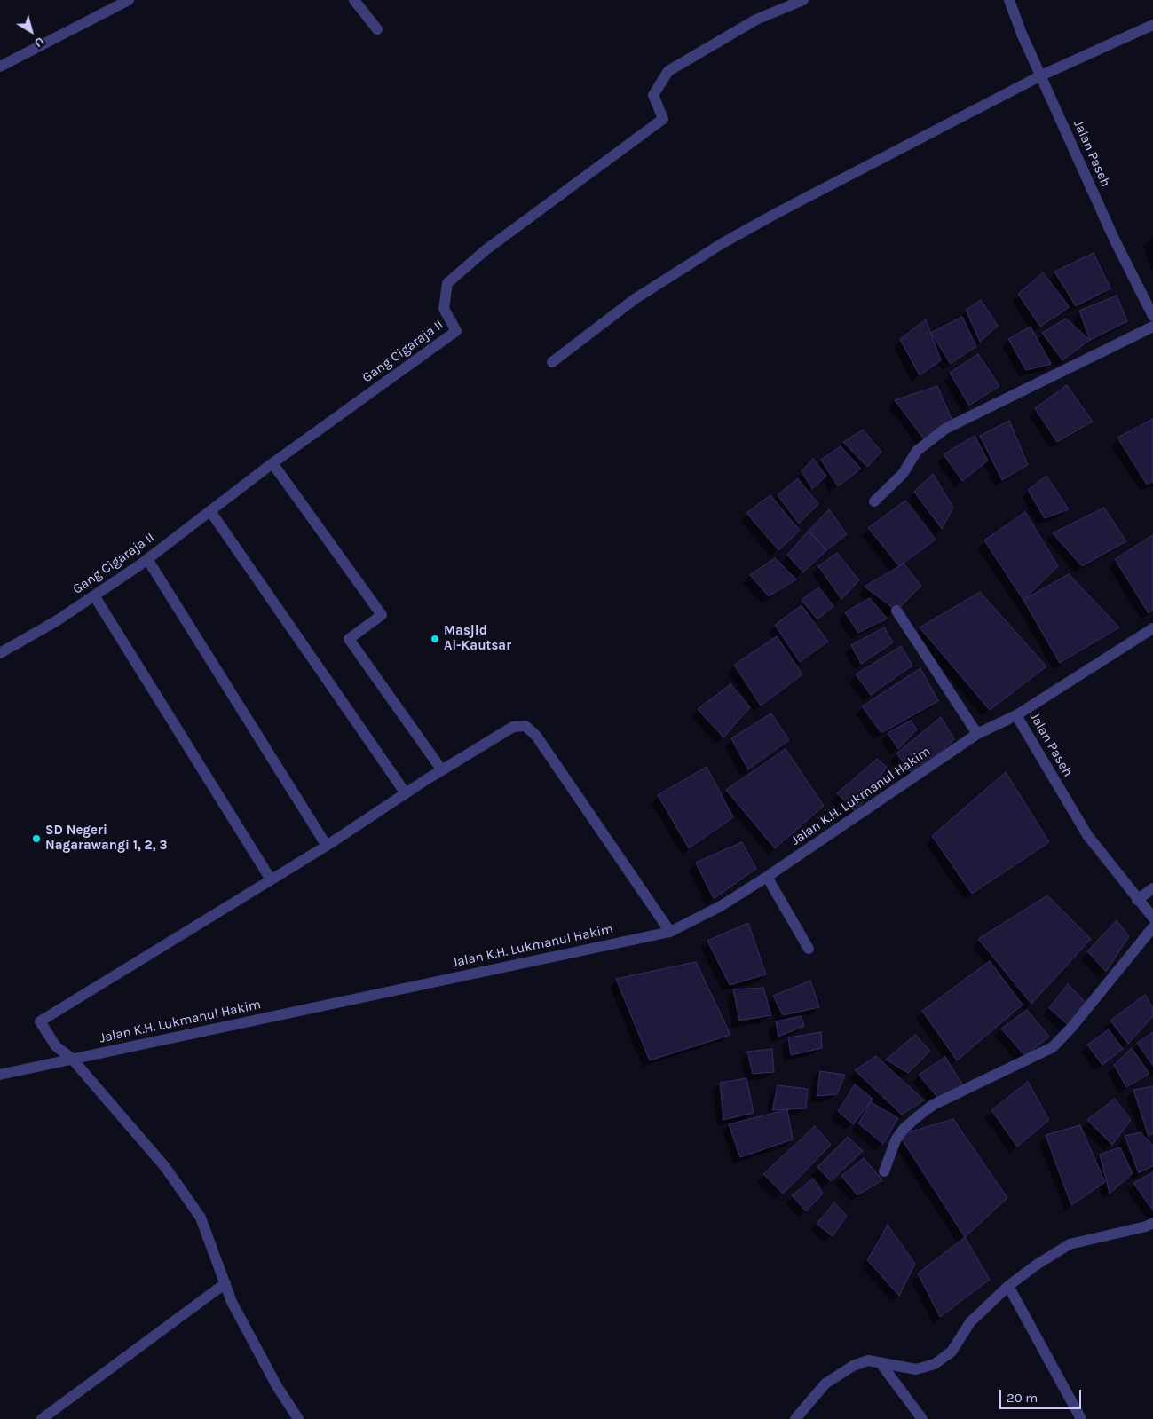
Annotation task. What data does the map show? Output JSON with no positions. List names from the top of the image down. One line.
{"streets":{"street":["Jalan Paseh","Gang Cigaraja II","Jalan K.H. Lukmanul Hakim"]},"crossings":[["Jalan Paseh","Jalan K.H. Lukmanul Hakim"]],"places":["Masjid Al-Kautsar","SD Negeri Nagarawangi 1, 2, 3"],"scale_bar":"20 m","north":"bottom right"}
